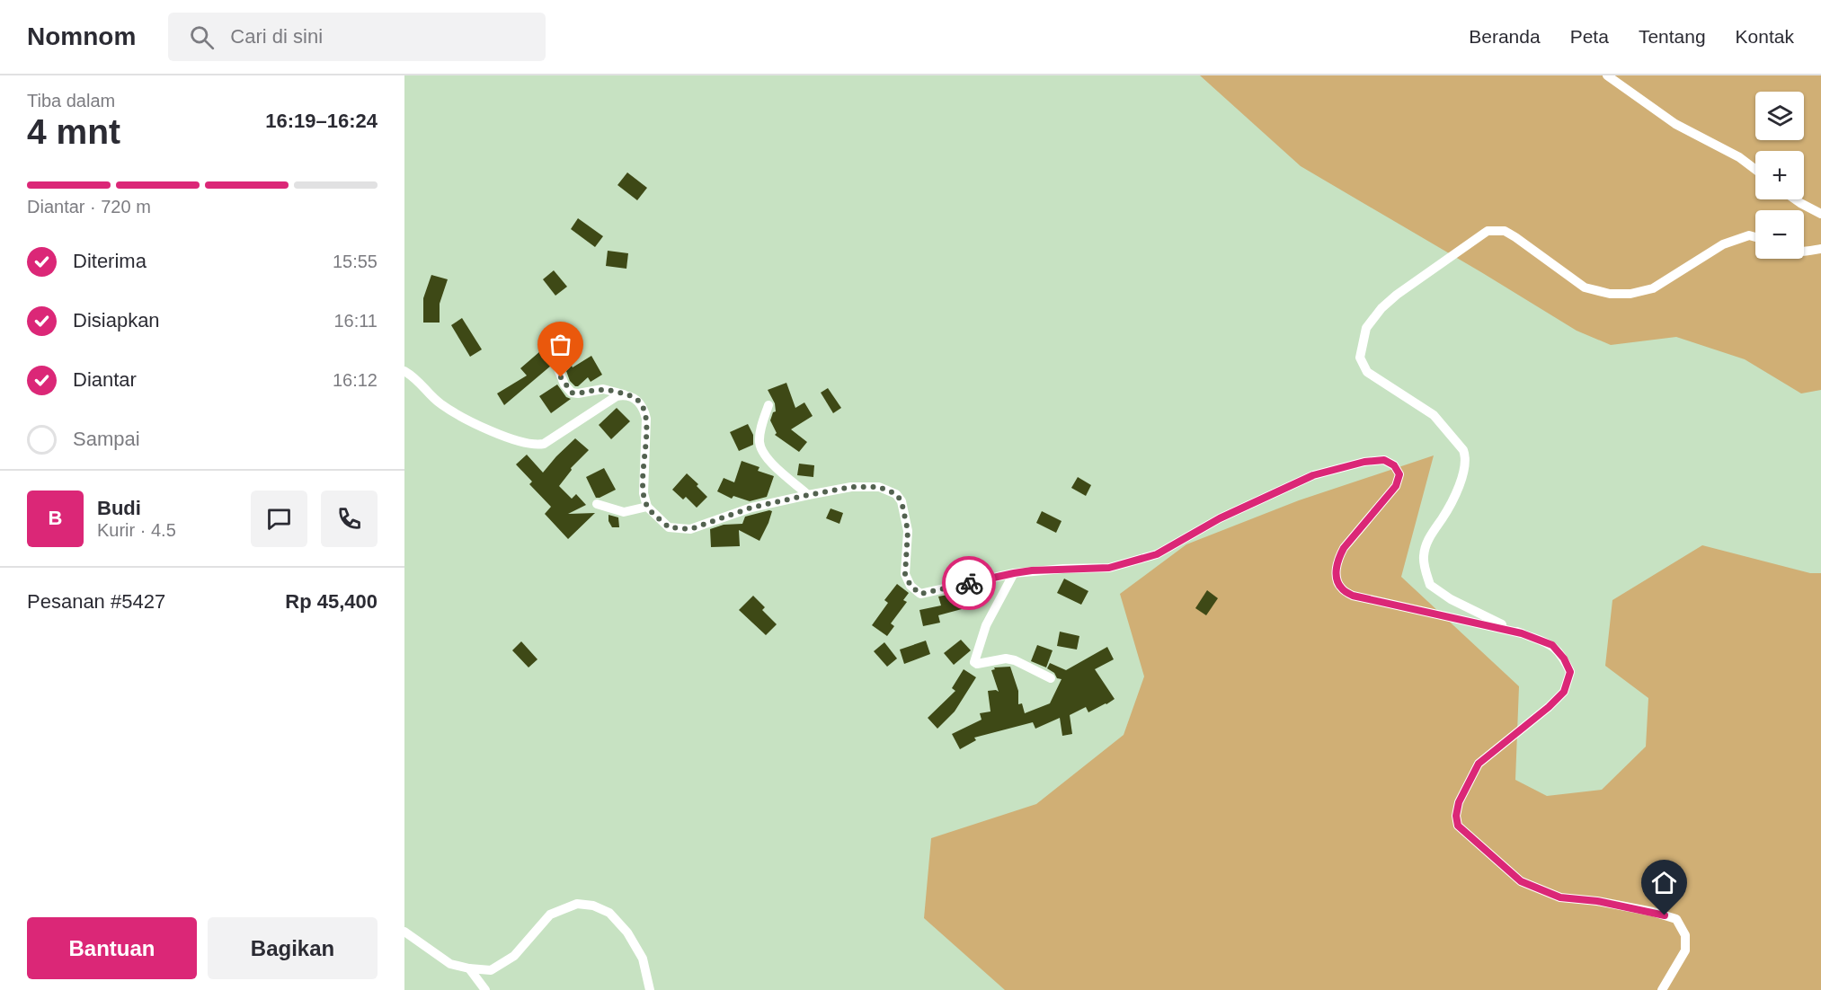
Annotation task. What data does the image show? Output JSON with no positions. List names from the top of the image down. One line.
{"page":{"header":"Nomnom","search":"Cari di sini","nav":["Beranda","Peta","Tentang","Kontak"],"heading":["4 mnt","Tiba dalam","16:19–16:24"],"panel":["Budi","Kurir · 4.5","Pesanan #5427","Rp 45,400"],"map_buttons":["+","−"],"bar":"Diantar · 720 m","list":[["Diterima","15:55"],["Disiapkan","16:11"],["Diantar","16:12"],"Sampai"],"round":"B","buttons":["Bantuan","Bagikan"]}}
